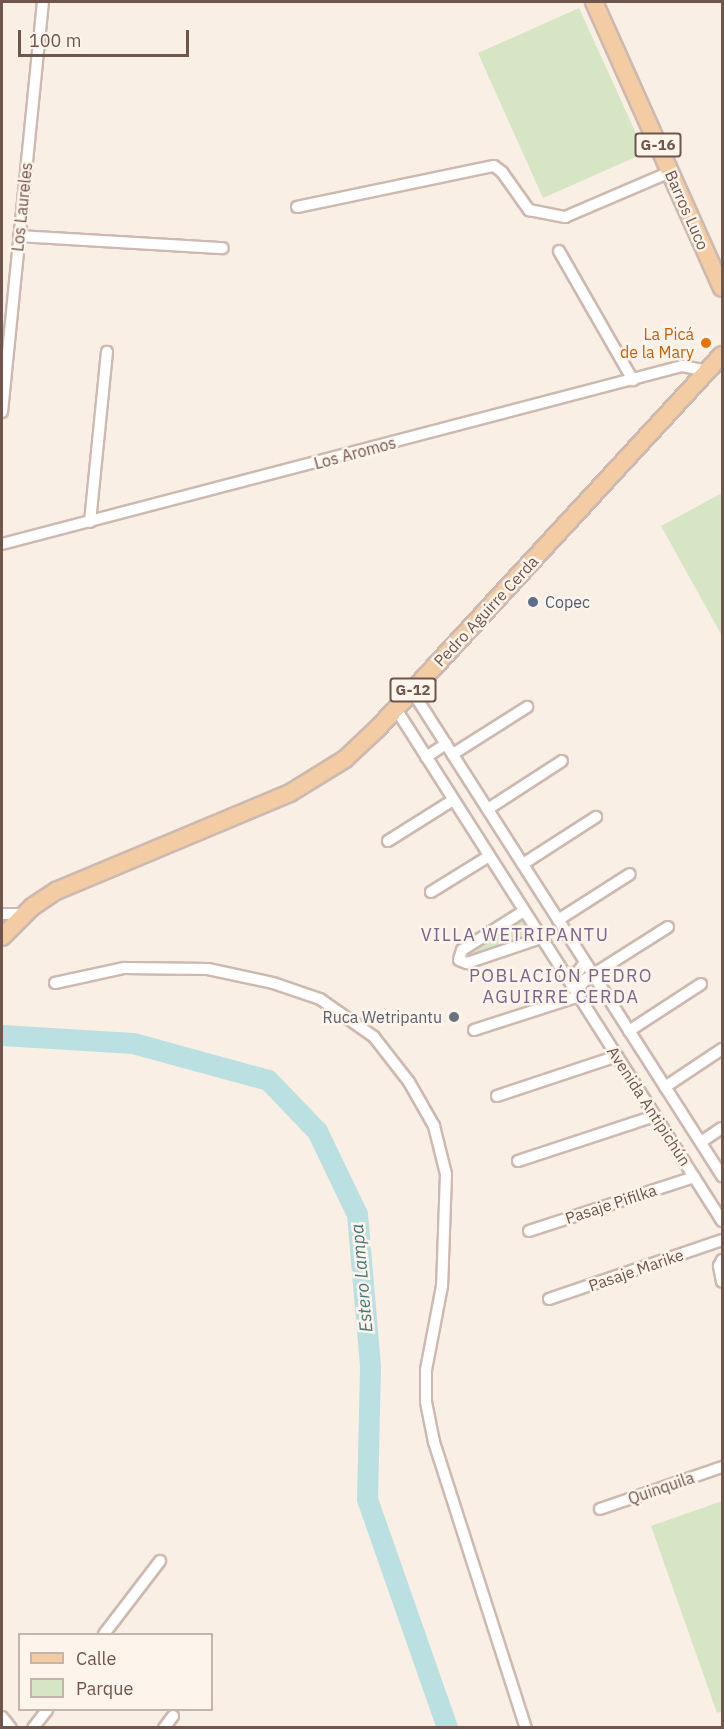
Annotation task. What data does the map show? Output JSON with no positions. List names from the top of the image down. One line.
{"streets":{"main road":["G-16","Barros Luco","Pedro Aguirre Cerda","G-12"],"street":["Los Laureles","Los Aromos","Avenida Antipichún","Pasaje Pifilka","Pasaje Marike","Quinquila"]},"crossings":[["Los Aromos","Pedro Aguirre Cerda"],["Pedro Aguirre Cerda","G-12"],["Pedro Aguirre Cerda","Avenida Antipichún"],["Avenida Antipichún","Pasaje Pifilka"]],"districts":["VILLA WETRIPANTU","POBLACIÓN PEDRO AGUIRRE CERDA"],"water":["Estero Lampa"],"places":["La Picá de la Mary","Copec","Ruca Wetripantu"],"legend":["Calle","Parque"],"scale_bar":"100 m"}
